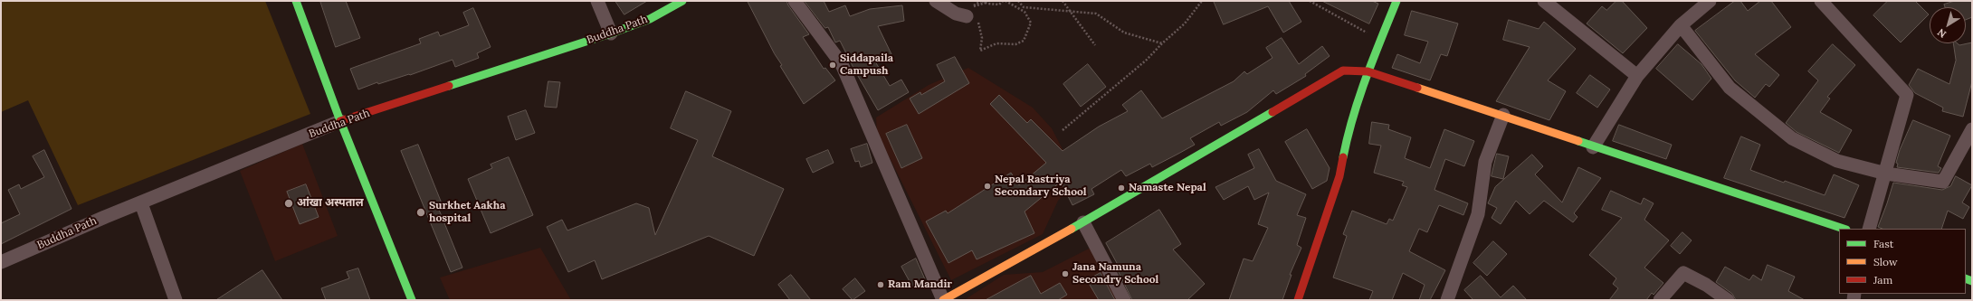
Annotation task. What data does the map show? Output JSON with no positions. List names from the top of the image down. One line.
{"streets":{"main road":["Buddha Path"]},"places":["Siddapaila Campush","Nepal Rastriya Secondary School","Namaste Nepal","आंखा अस्पताल","Surkhet Aakha hospital","Jana Namuna Secondry School","Ram Mandir"],"legend":["Fast","Slow","Jam"],"north":"bottom left"}
